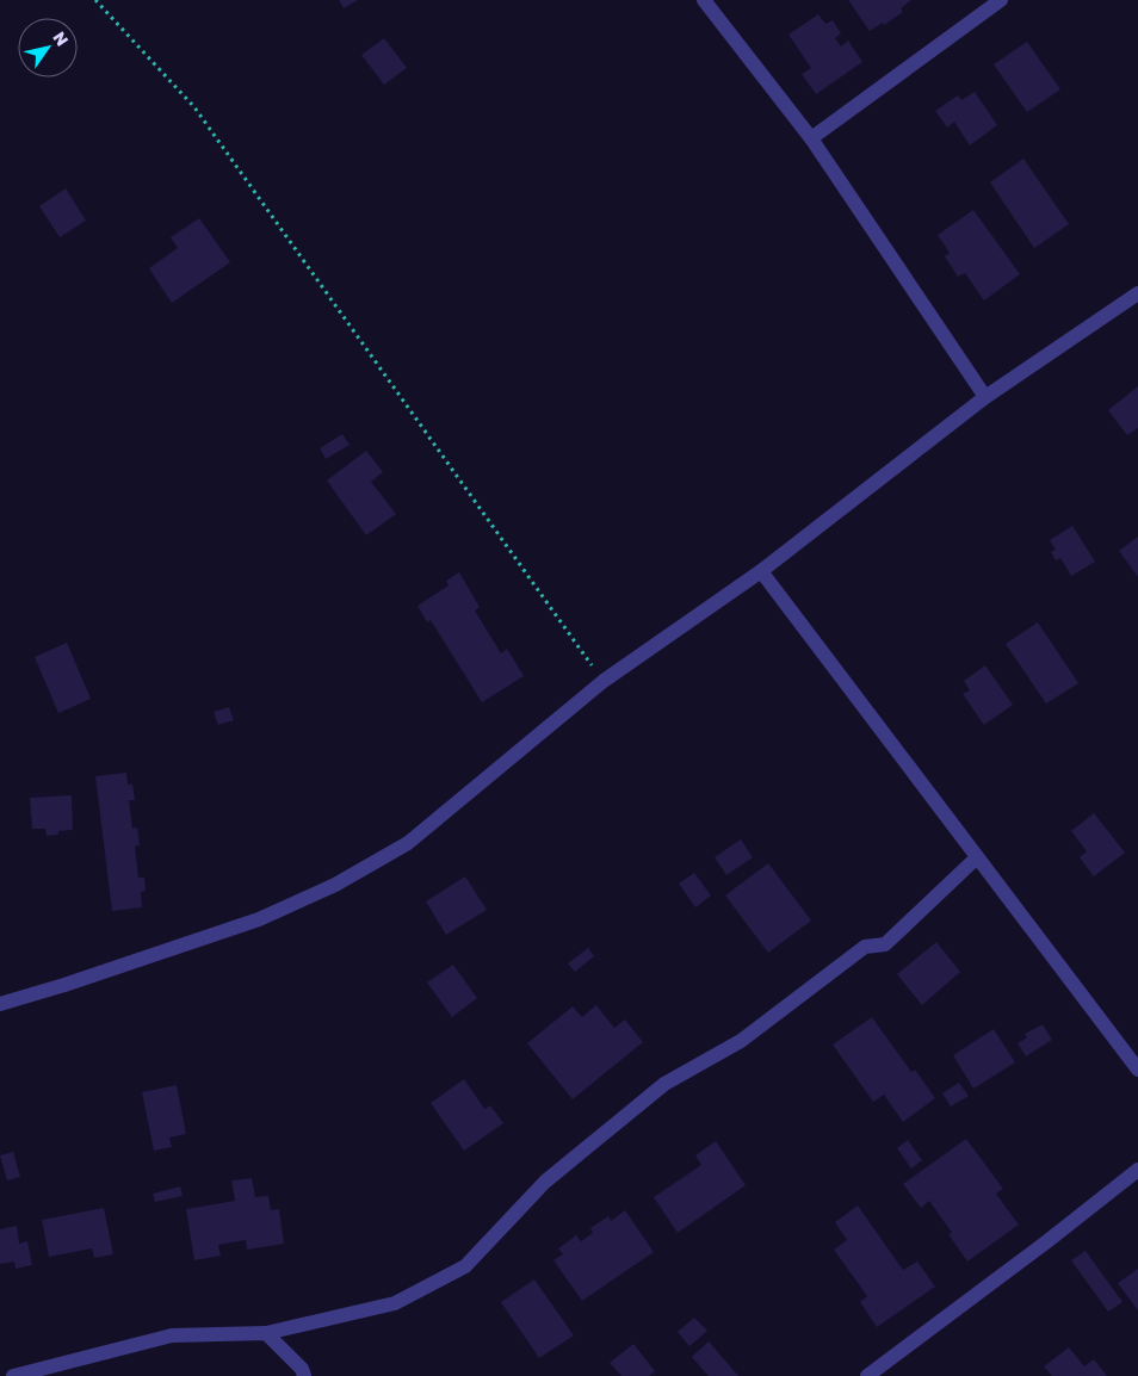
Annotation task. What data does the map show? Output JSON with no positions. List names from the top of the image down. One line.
{"north":"top right"}
